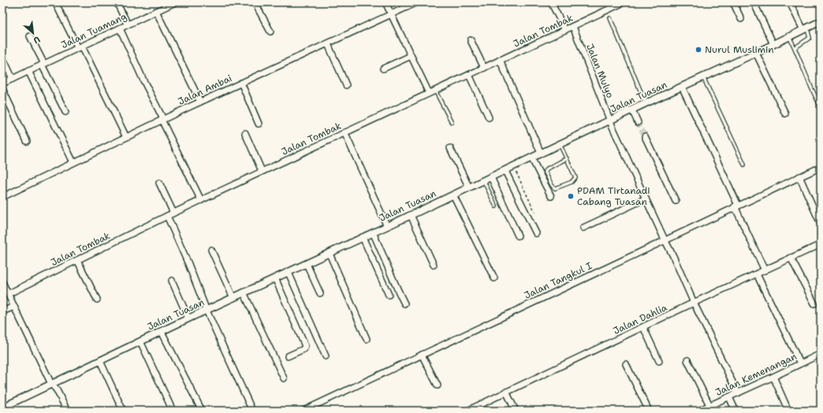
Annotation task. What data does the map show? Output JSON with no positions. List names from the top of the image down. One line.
{"streets":{"street":["Jalan Tuamang","Jalan Tombak","Jalan Mulyo","Jalan Ambai","Jalan Tuasan","Jalan Tangkul I","Jalan Dahlia","Jalan Kemenangan"]},"crossings":[["Jalan Tombak","Jalan Mulyo"],["Jalan Mulyo","Jalan Tuasan"],["Jalan Mulyo","Jalan Tangkul I"],["Jalan Mulyo","Jalan Dahlia"],["Jalan Mulyo","Jalan Kemenangan"]],"places":["Nurul Muslimin","PDAM Tirtanadi Cabang Tuasan"],"north":"bottom right"}
